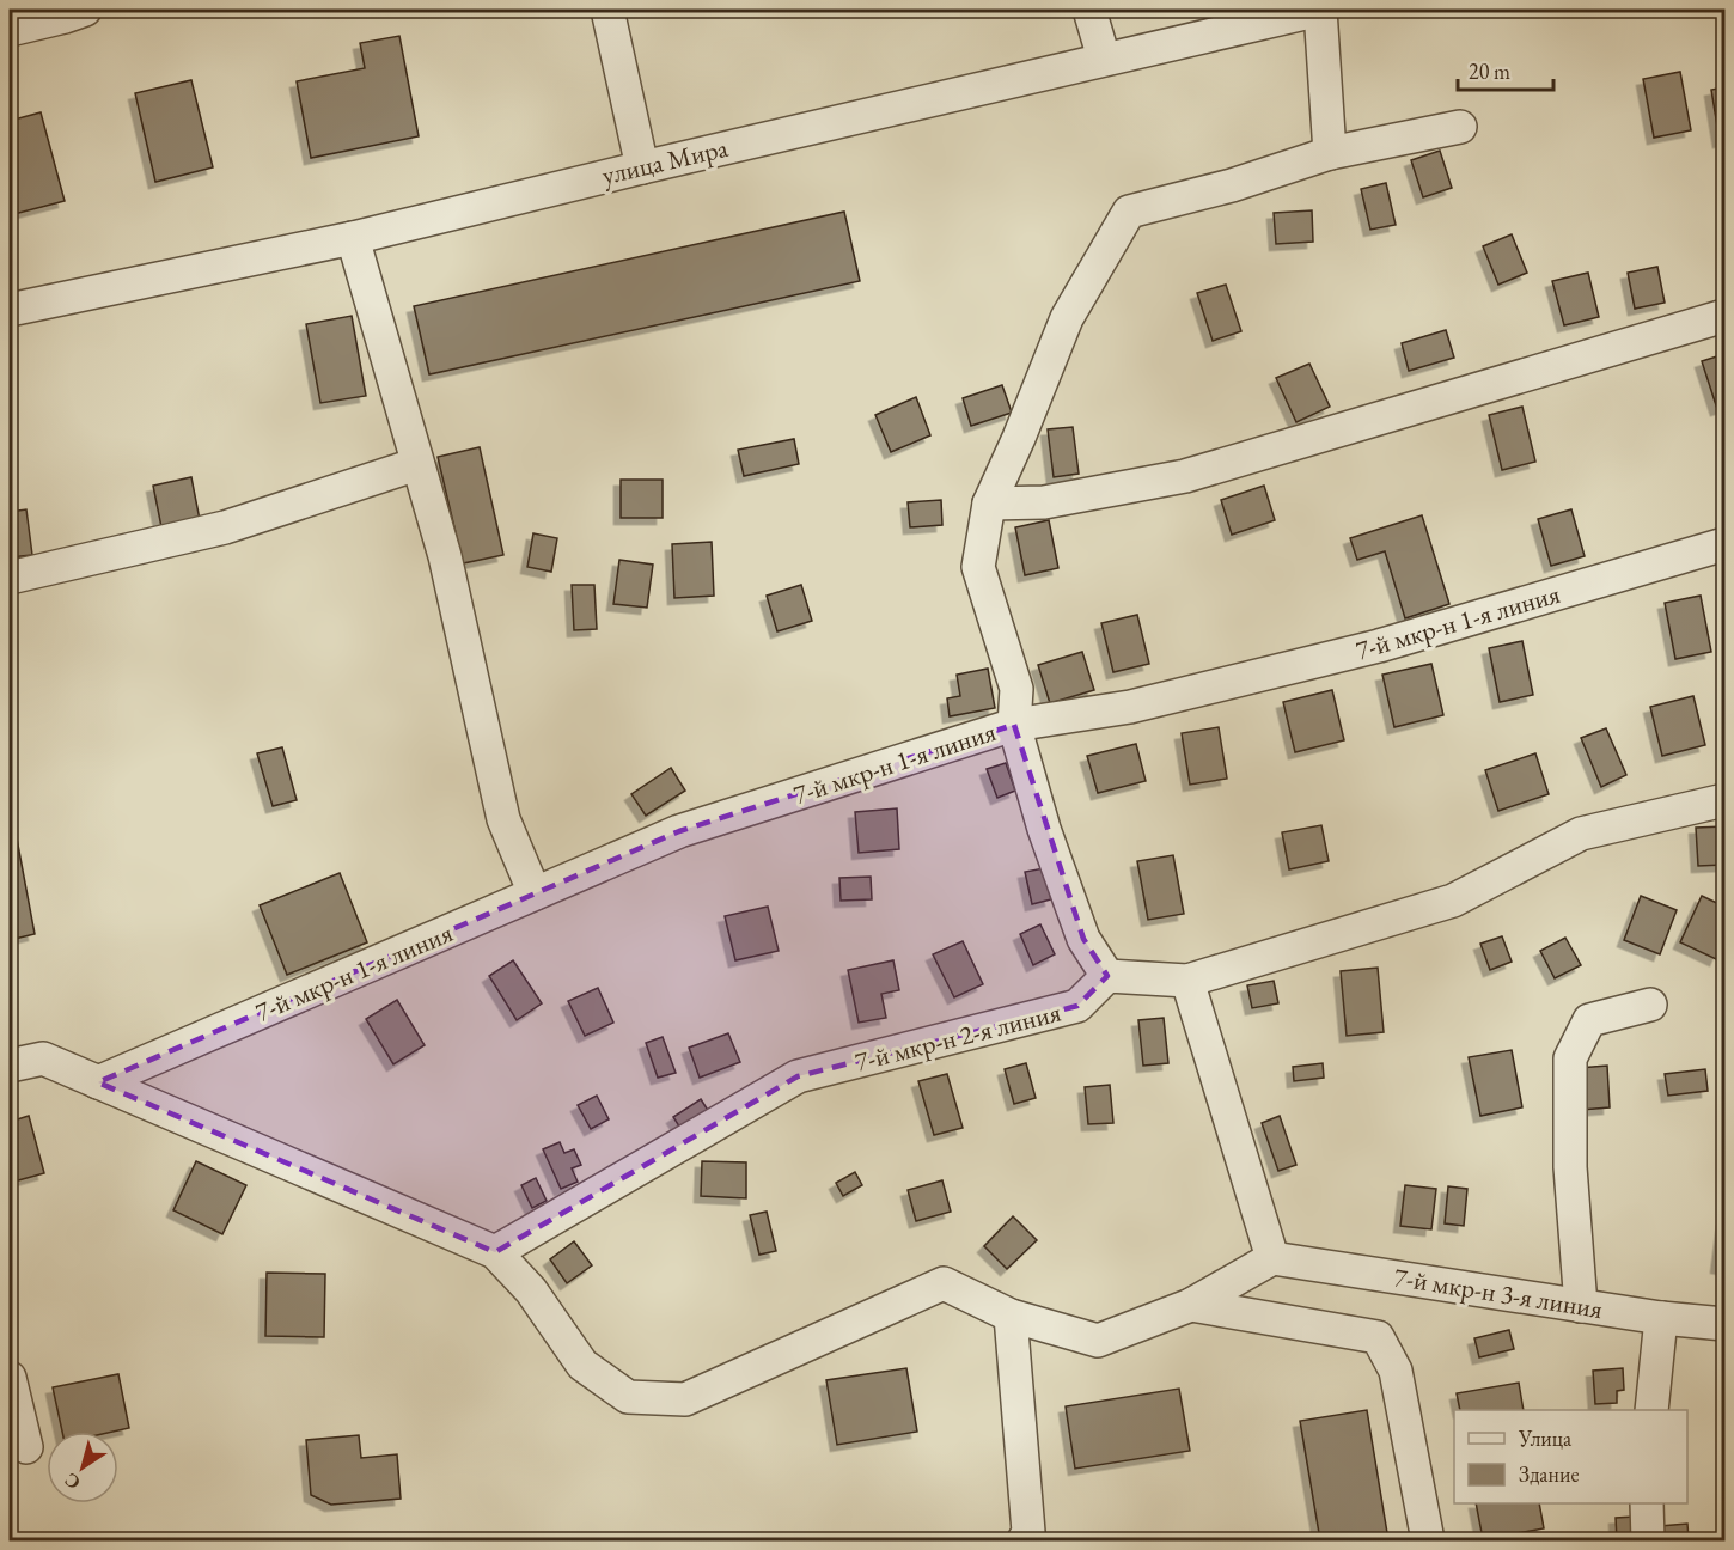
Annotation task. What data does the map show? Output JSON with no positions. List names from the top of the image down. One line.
{"streets":{"street":["улица Мира","7-й мкр-н 1-я линия","7-й мкр-н 2-я линия","7-й мкр-н 3-я линия"]},"legend":["Улица","Здание"],"scale_bar":"20 m","north":"bottom left"}
